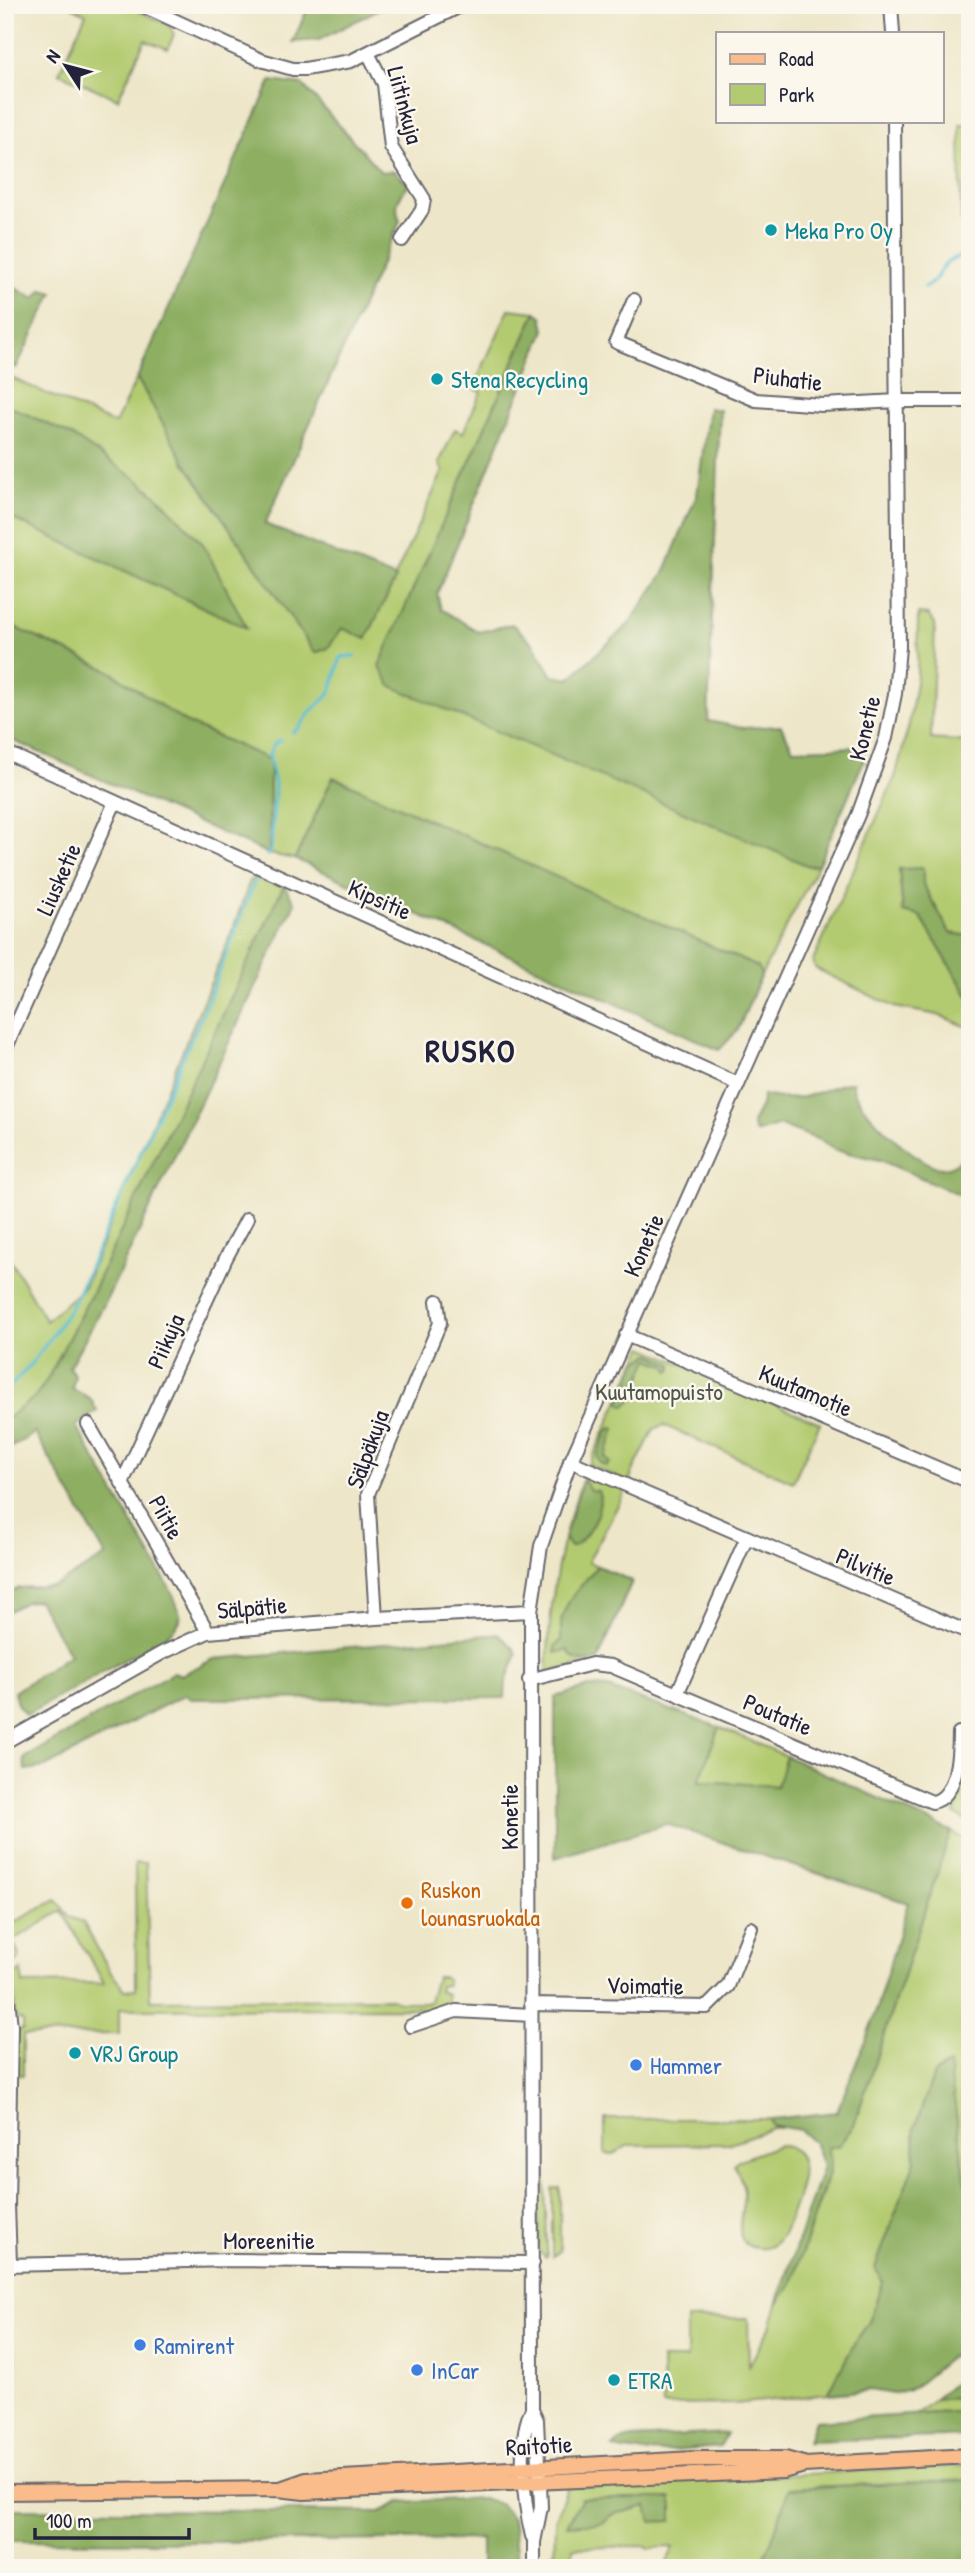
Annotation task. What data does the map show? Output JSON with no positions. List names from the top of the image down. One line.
{"streets":{"main road":["Raitotie"],"street":["Liitinkuja","Piuhatie","Konetie","Liusketie","Kipsitie","Piikuja","Kuutamotie","Sälpäkuja","Piitie","Pilvitie","Sälpätie","Poutatie","Voimatie","Moreenitie"]},"crossings":[["Piuhatie","Konetie"],["Konetie","Kipsitie"],["Konetie","Kuutamotie"],["Konetie","Pilvitie"],["Konetie","Sälpätie"],["Konetie","Poutatie"],["Konetie","Voimatie"],["Konetie","Moreenitie"],["Konetie","Raitotie"],["Liusketie","Kipsitie"],["Piikuja","Piitie"],["Sälpäkuja","Sälpätie"],["Piitie","Sälpätie"]],"districts":["RUSKO"],"parks":["Kuutamopuisto"],"places":["Meka Pro Oy","Stena Recycling","Ruskon lounasruokala","VRJ Group","Hammer","Ramirent","InCar","ETRA"],"legend":["Road","Park"],"scale_bar":"100 m","north":"top left"}
